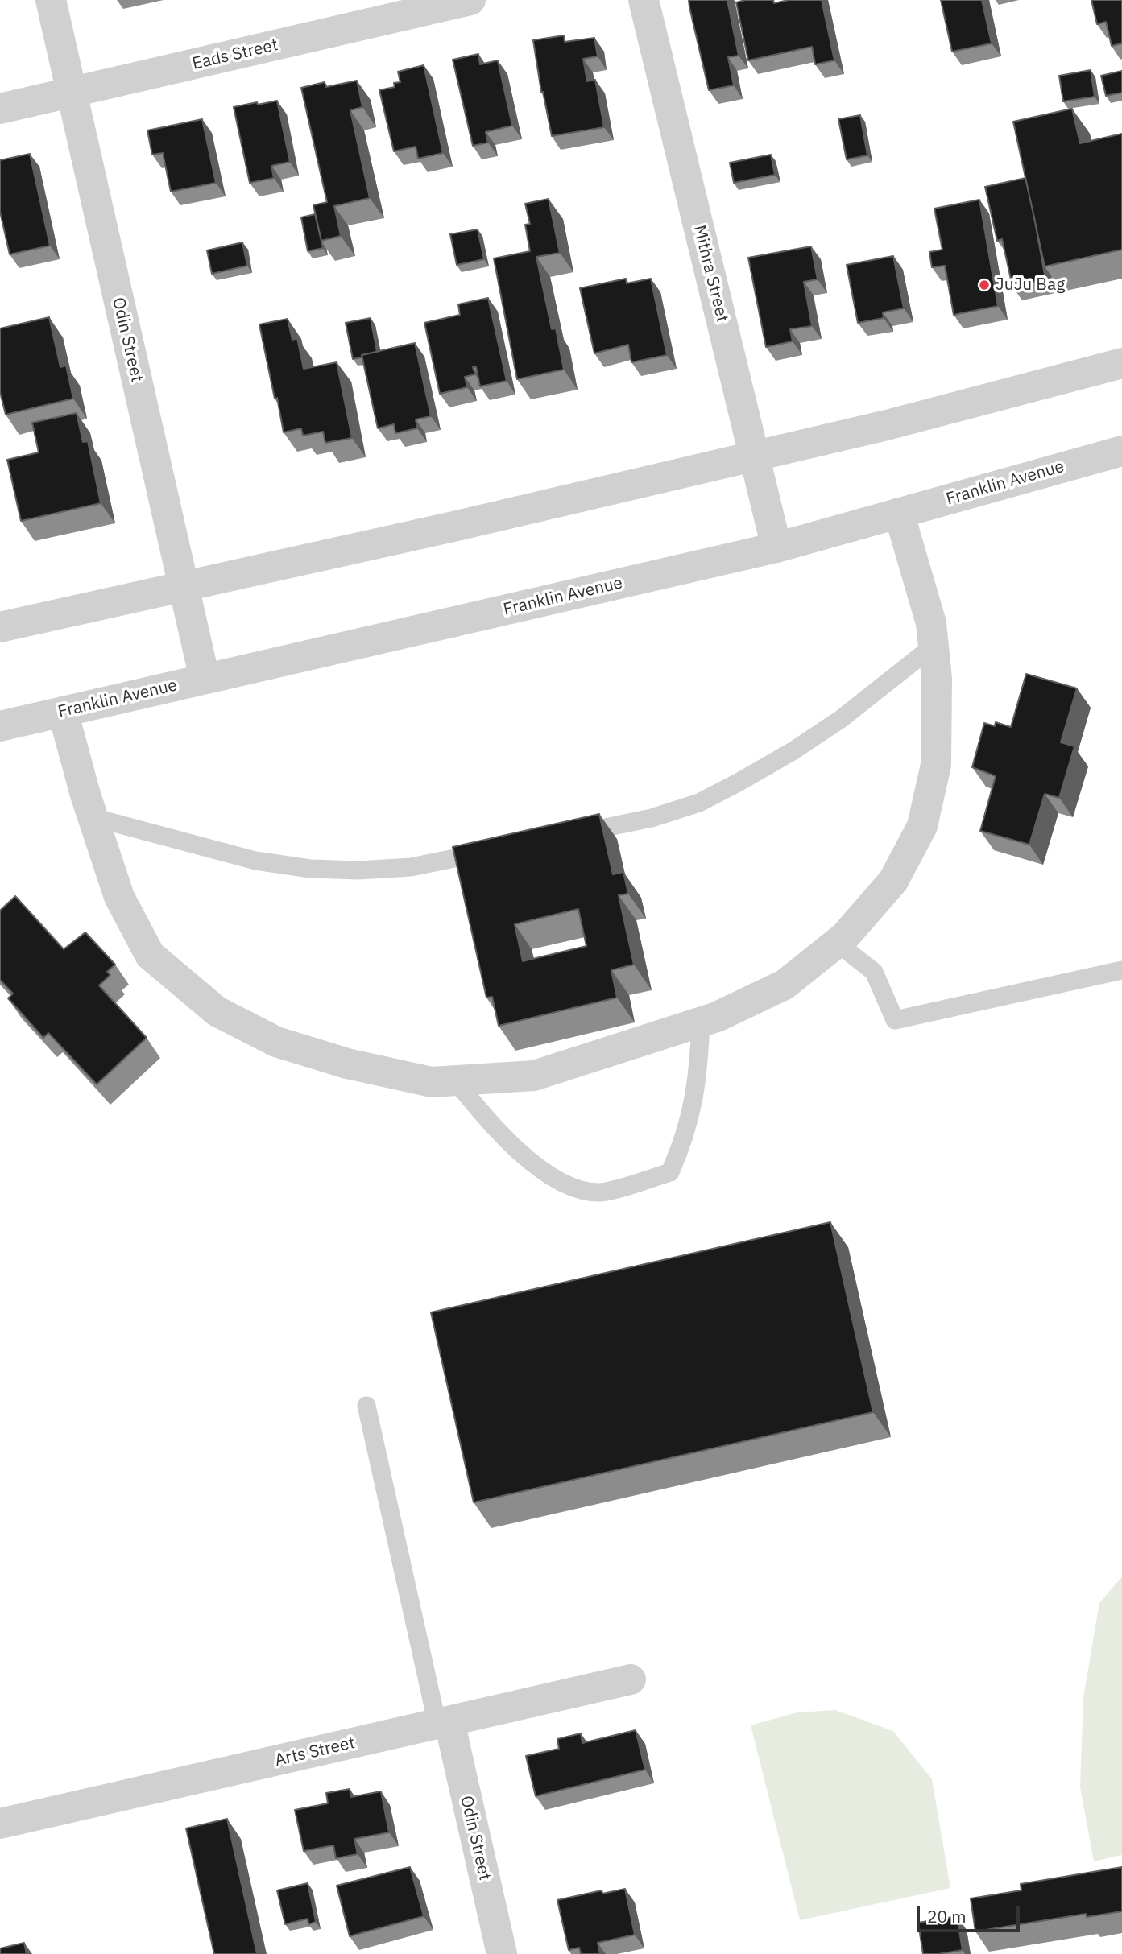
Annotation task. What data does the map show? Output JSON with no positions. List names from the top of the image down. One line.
{"streets":{"street":["Eads Street","Mithra Street","Odin Street","Franklin Avenue","Arts Street"]},"crossings":[["Eads Street","Odin Street"],["Mithra Street","Franklin Avenue"],["Odin Street","Franklin Avenue"],["Odin Street","Arts Street"]],"places":["JuJu Bag"],"scale_bar":"20 m"}
